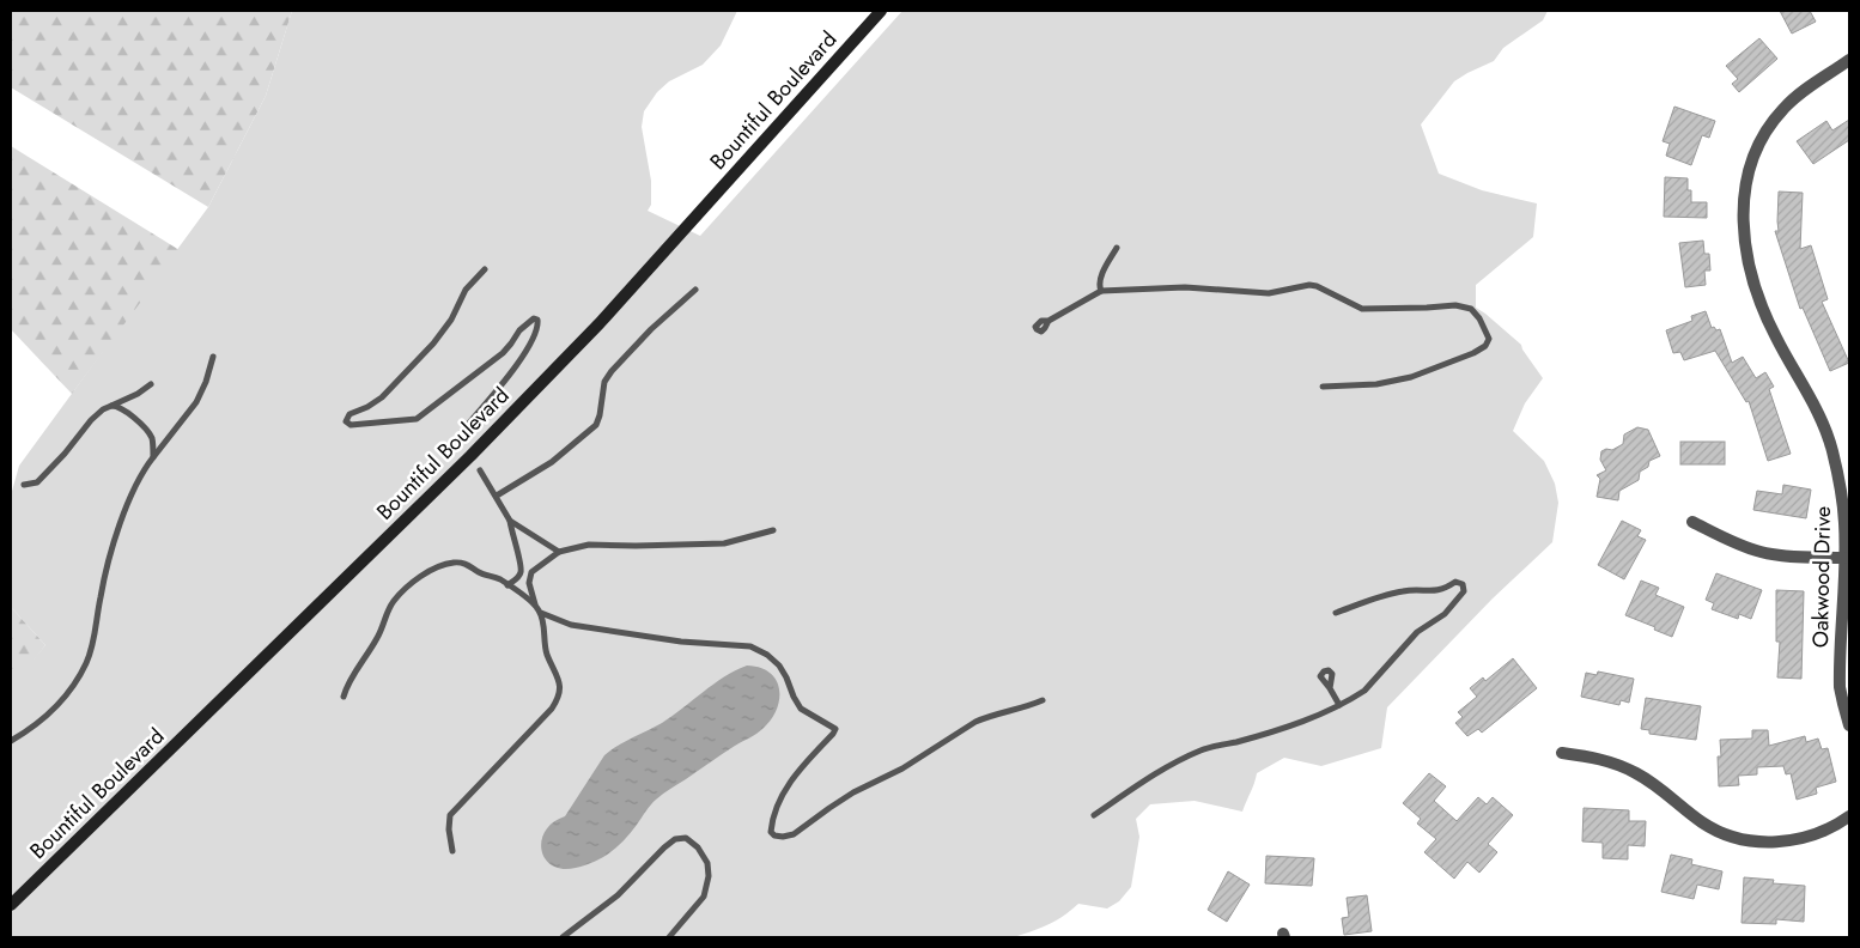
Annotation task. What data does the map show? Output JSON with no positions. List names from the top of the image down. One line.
{"streets":{"main road":["Bountiful Boulevard"],"street":["Oakwood Drive"]}}
